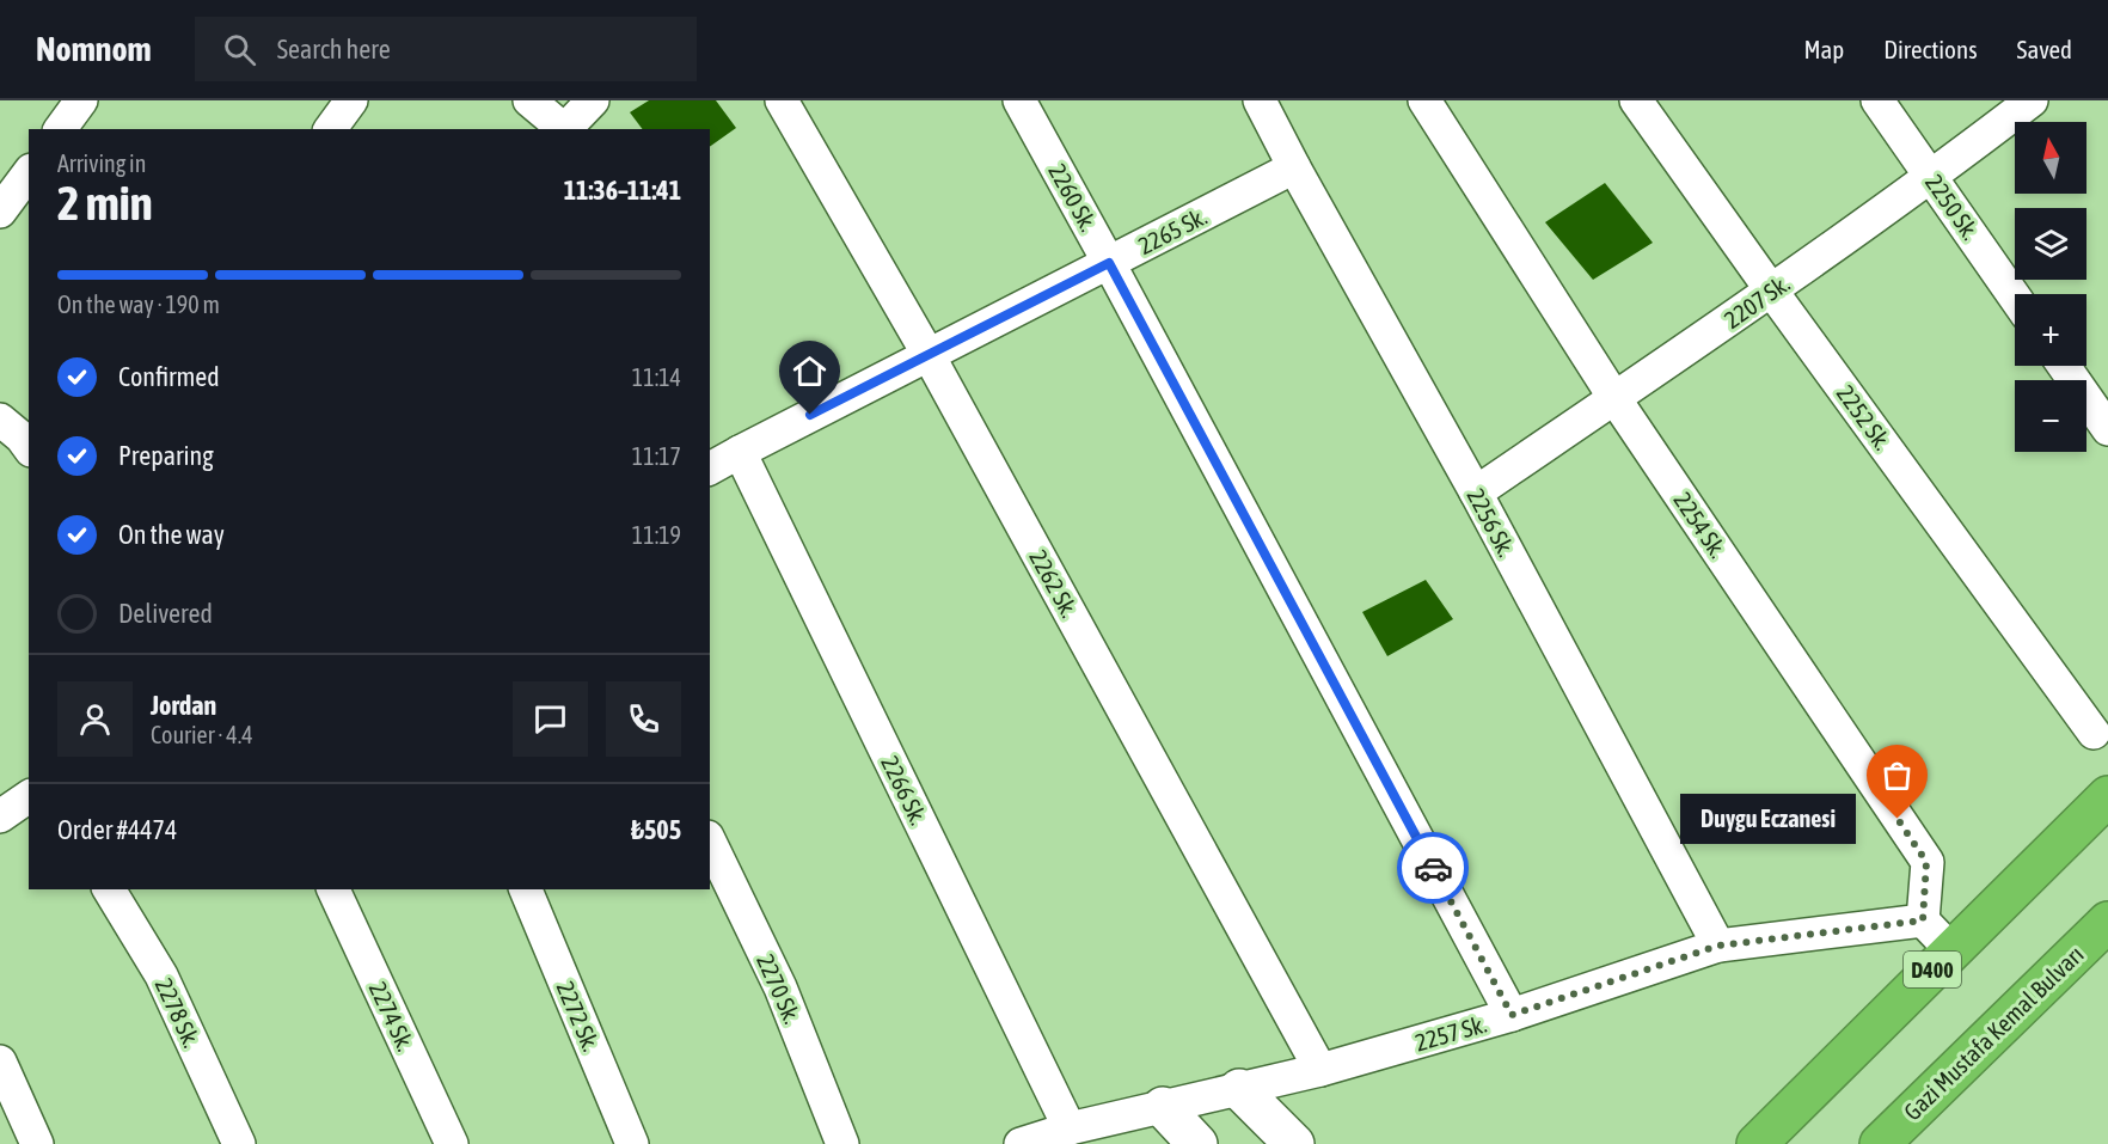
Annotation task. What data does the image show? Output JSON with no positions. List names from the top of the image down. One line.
{"streets":{"highway":["D400","Gazi Mustafa Kemal Bulvarı"],"street":["2260 Sk.","2250 Sk.","2265 Sk.","2207 Sk.","2252 Sk.","2256 Sk.","2254 Sk.","2262 Sk.","2266 Sk.","2270 Sk.","2278 Sk.","2274 Sk.","2272 Sk.","2257 Sk."]},"crossings":[["2260 Sk.","2265 Sk."],["2260 Sk.","2257 Sk."],["2250 Sk.","2207 Sk."],["2265 Sk.","2256 Sk."],["2265 Sk.","2262 Sk."],["2265 Sk.","2266 Sk."],["2207 Sk.","2252 Sk."],["2207 Sk.","2256 Sk."],["2207 Sk.","2254 Sk."],["2256 Sk.","2257 Sk."],["2254 Sk.","2257 Sk."],["2262 Sk.","2257 Sk."],["2266 Sk.","2257 Sk."]],"places":["Duygu Eczanesi"],"north":"top","page":{"header":"Nomnom","search":"Search here","nav":["Map","Directions","Saved"],"map_buttons":["+","−"],"heading":["2 min","Arriving in","11:36–11:41"],"panel":["Jordan","Courier · 4.4","Order #4474","₺505"],"bar":"On the way · 190 m","list":[["Confirmed","11:14"],["Preparing","11:17"],["On the way","11:19"],"Delivered"],"bubble":"Duygu Eczanesi"}}
